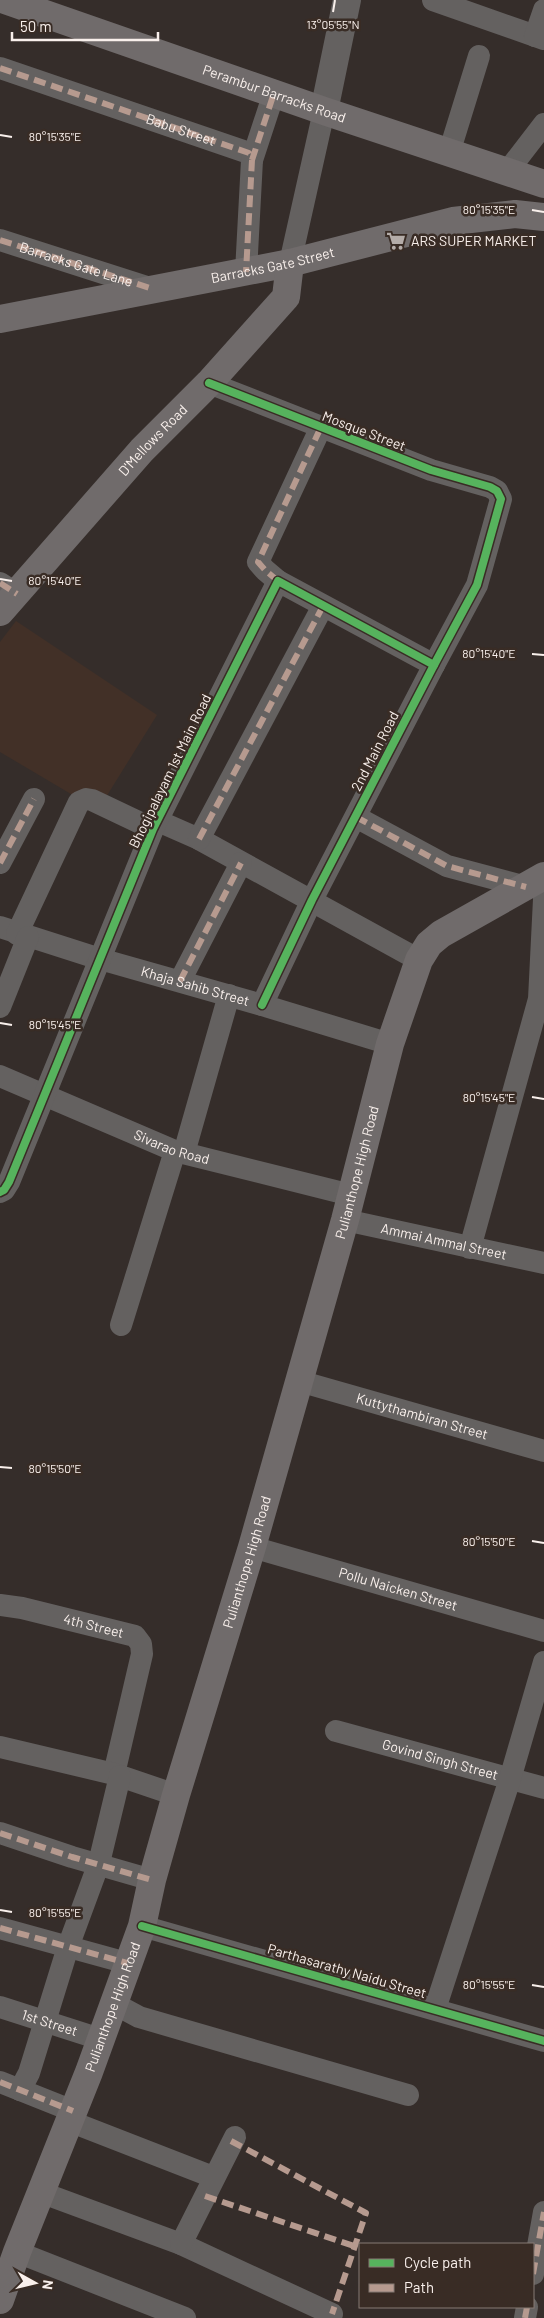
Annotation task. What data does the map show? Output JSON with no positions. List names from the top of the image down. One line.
{"streets":{"main road":["Perambur Barracks Road","Barracks Gate Street","D'Mellows Road","Pulianthope High Road"],"street":["Babu Street","Barracks Gate Lane","Mosque Street","2nd Main Road","Bhogipalayam 1st Main Road","Khaja Sahib Street","Sivarao Road","Ammai Ammal Street","Kuttythambiran Street","Pollu Naicken Street","4th Street","Govind Singh Street","Parthasarathy Naidu Street","1st Street"]},"crossings":[["Barracks Gate Lane","Barracks Gate Street"],["Barracks Gate Street","D'Mellows Road"],["Mosque Street","D'Mellows Road"],["Mosque Street","2nd Main Road"],["2nd Main Road","Khaja Sahib Street"],["Bhogipalayam 1st Main Road","Khaja Sahib Street"],["Bhogipalayam 1st Main Road","Sivarao Road"],["Khaja Sahib Street","Pulianthope High Road"],["Sivarao Road","Pulianthope High Road"],["Sivarao Road","Ammai Ammal Street"],["Pulianthope High Road","Ammai Ammal Street"],["Pulianthope High Road","Kuttythambiran Street"],["Pulianthope High Road","Pollu Naicken Street"],["Pulianthope High Road","Parthasarathy Naidu Street"],["Pulianthope High Road","1st Street"],["4th Street","1st Street"]],"places":{"supermarket":["ARS SUPER MARKET"]},"legend":["Cycle path","Path"],"scale_bar":"50 m","north":"right","coordinates":["13°05'55\"N","80°15'35\"E","80°15'40\"E","80°15'45\"E","80°15'50\"E","80°15'55\"E"]}
